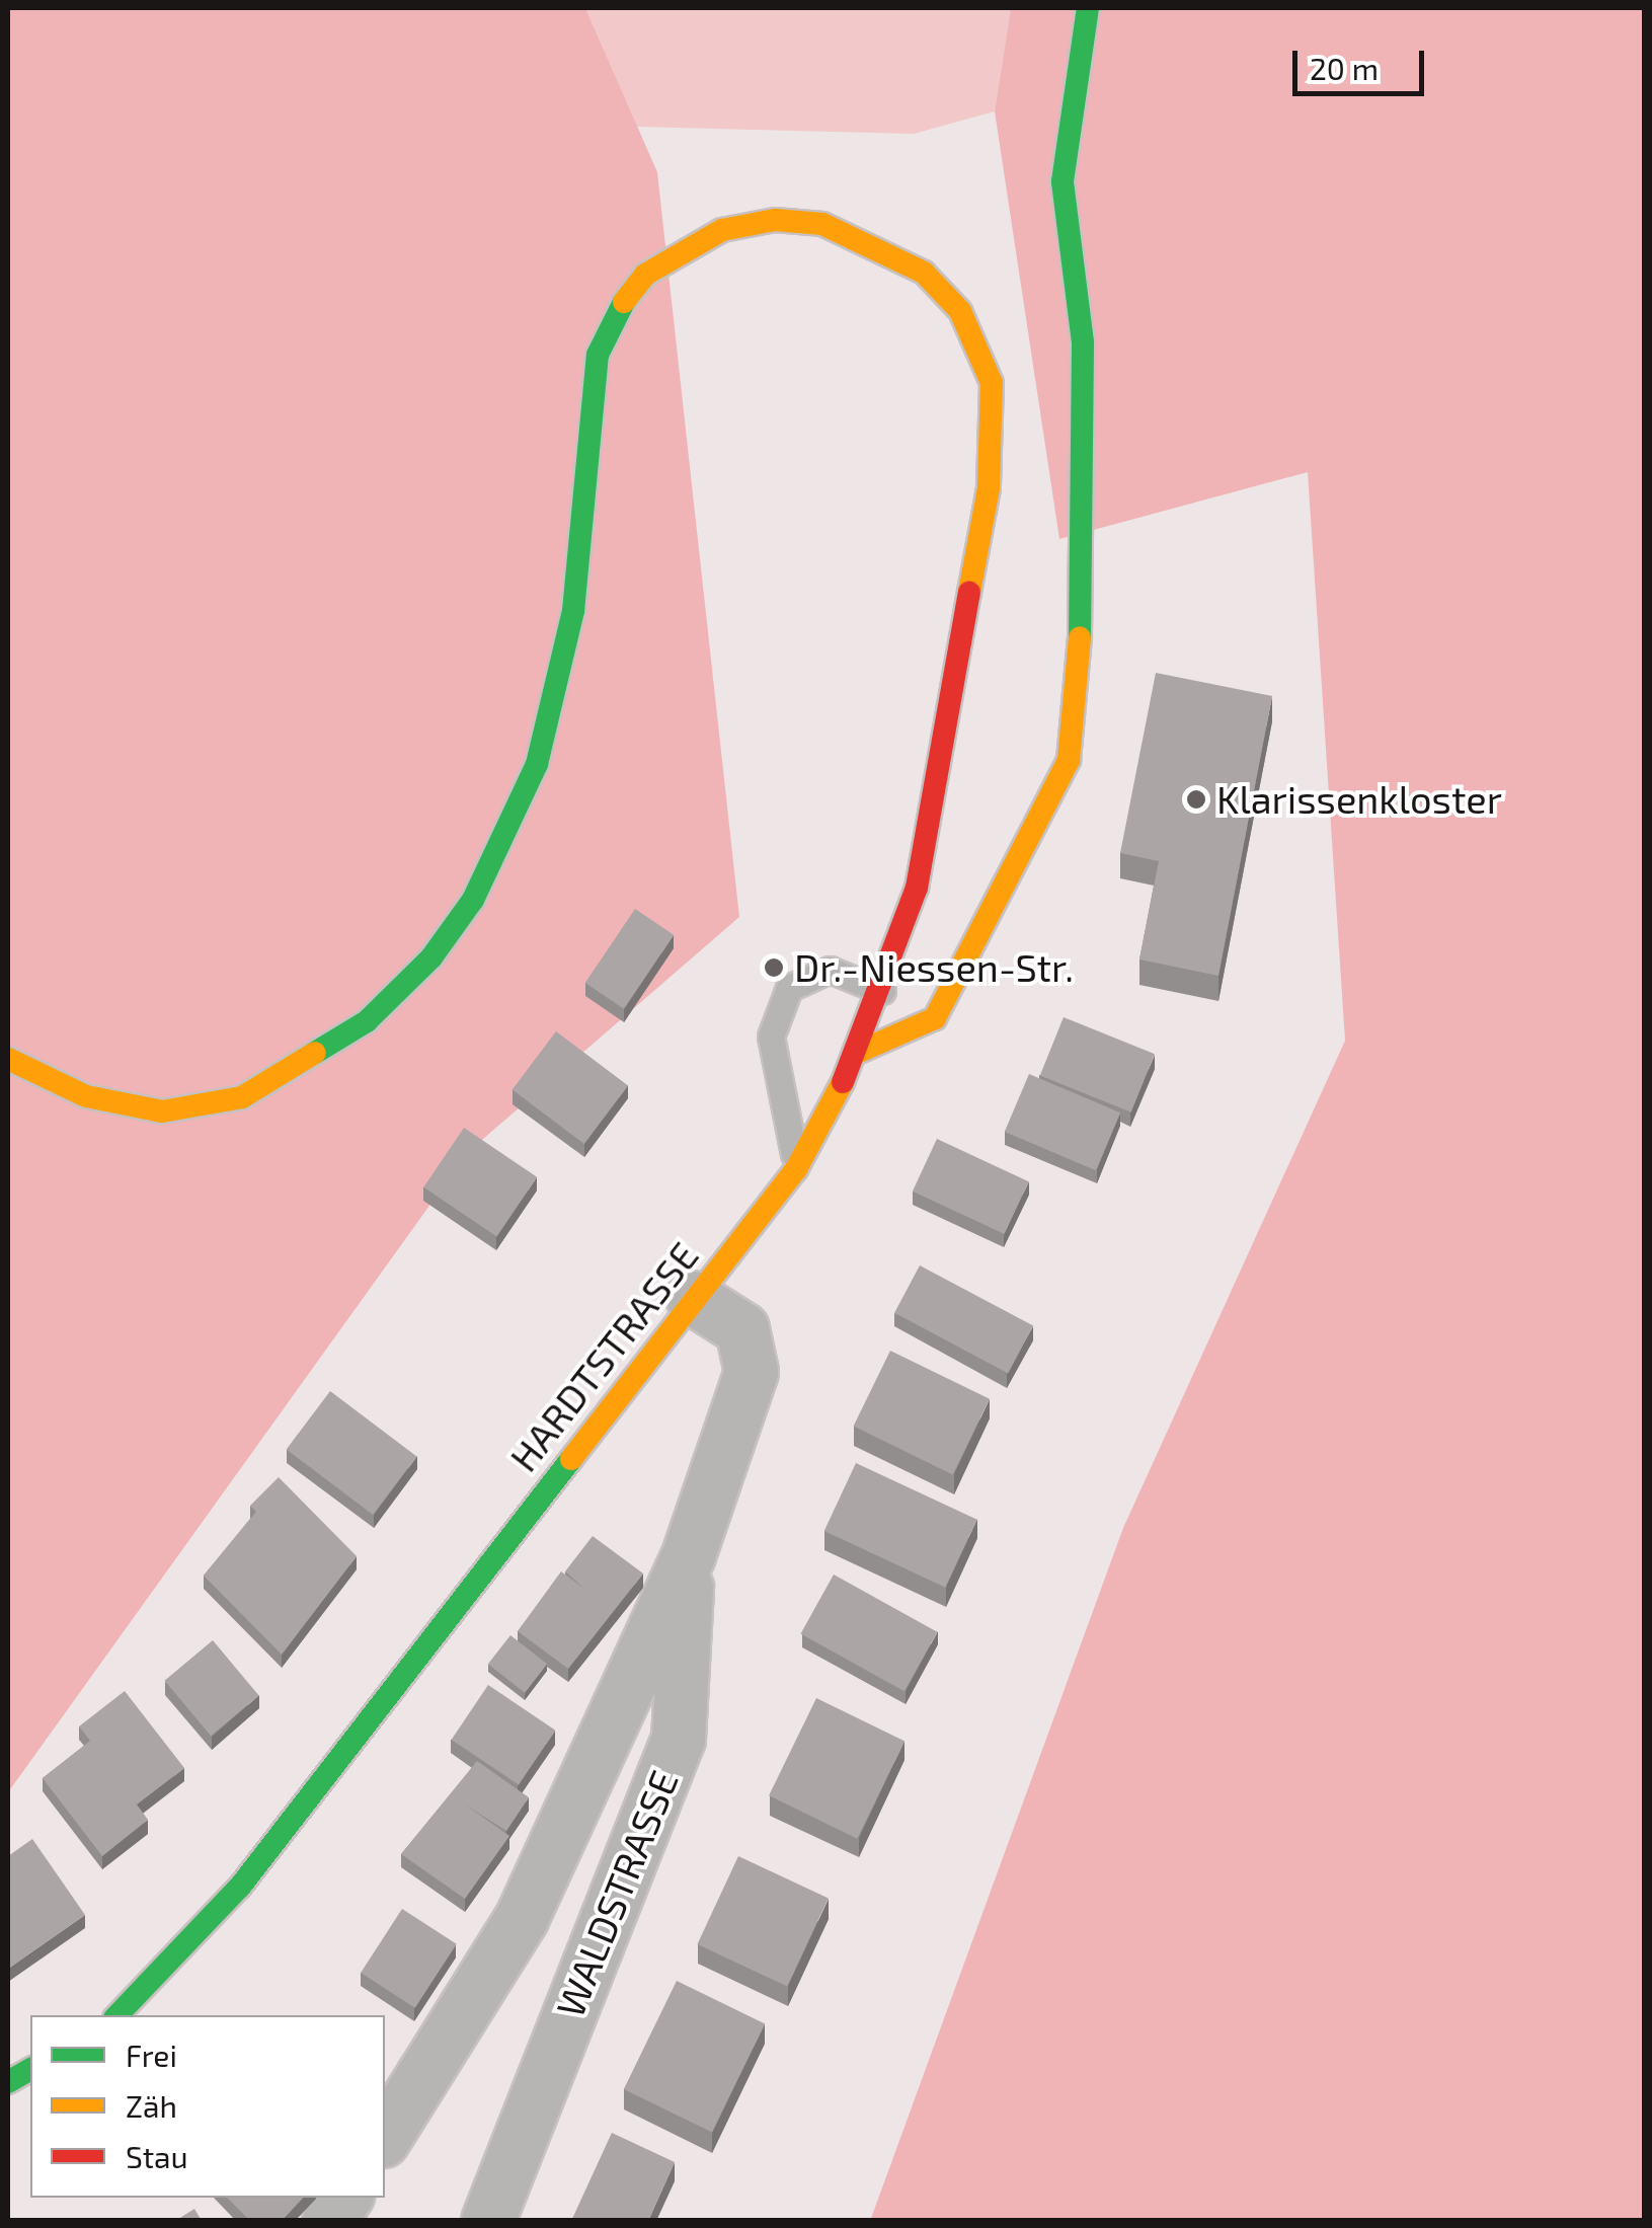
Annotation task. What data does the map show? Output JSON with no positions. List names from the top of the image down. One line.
{"streets":{"main road":["HARDTSTRASSE"],"street":["WALDSTRASSE"]},"places":["Klarissenkloster","Dr.-Niessen-Str."],"legend":["Frei","Zäh","Stau"],"scale_bar":"20 m"}
